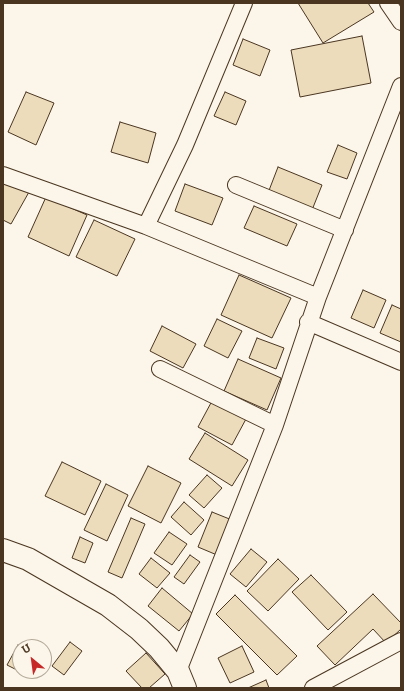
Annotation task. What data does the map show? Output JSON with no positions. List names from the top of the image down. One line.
{"north":"top left"}
